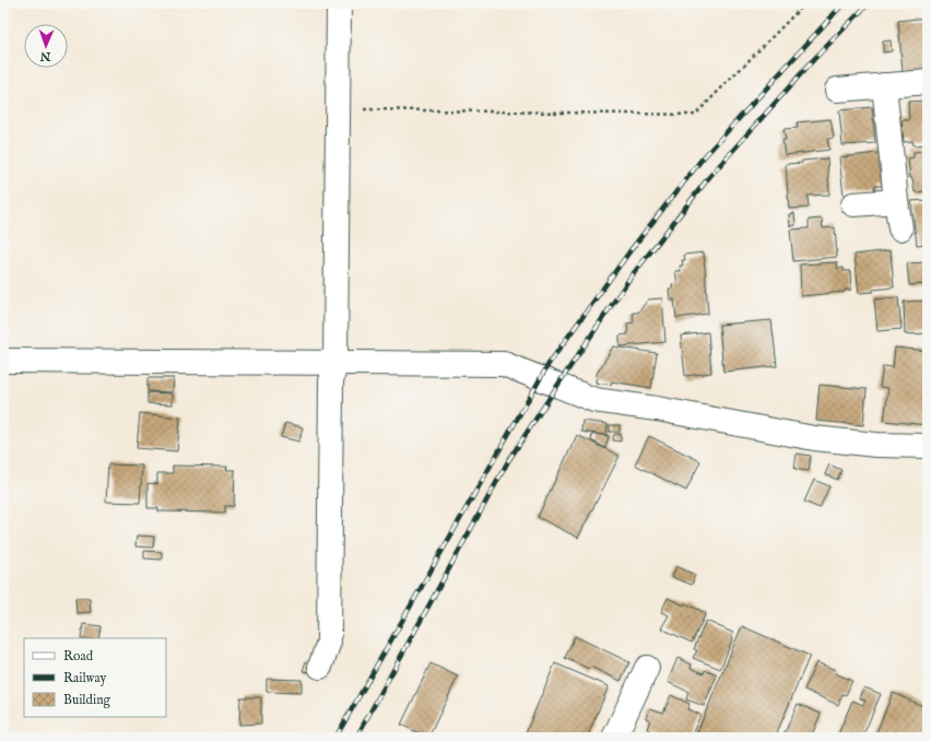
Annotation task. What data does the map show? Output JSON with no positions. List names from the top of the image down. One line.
{"legend":["Road","Railway","Building"],"north":"bottom"}
